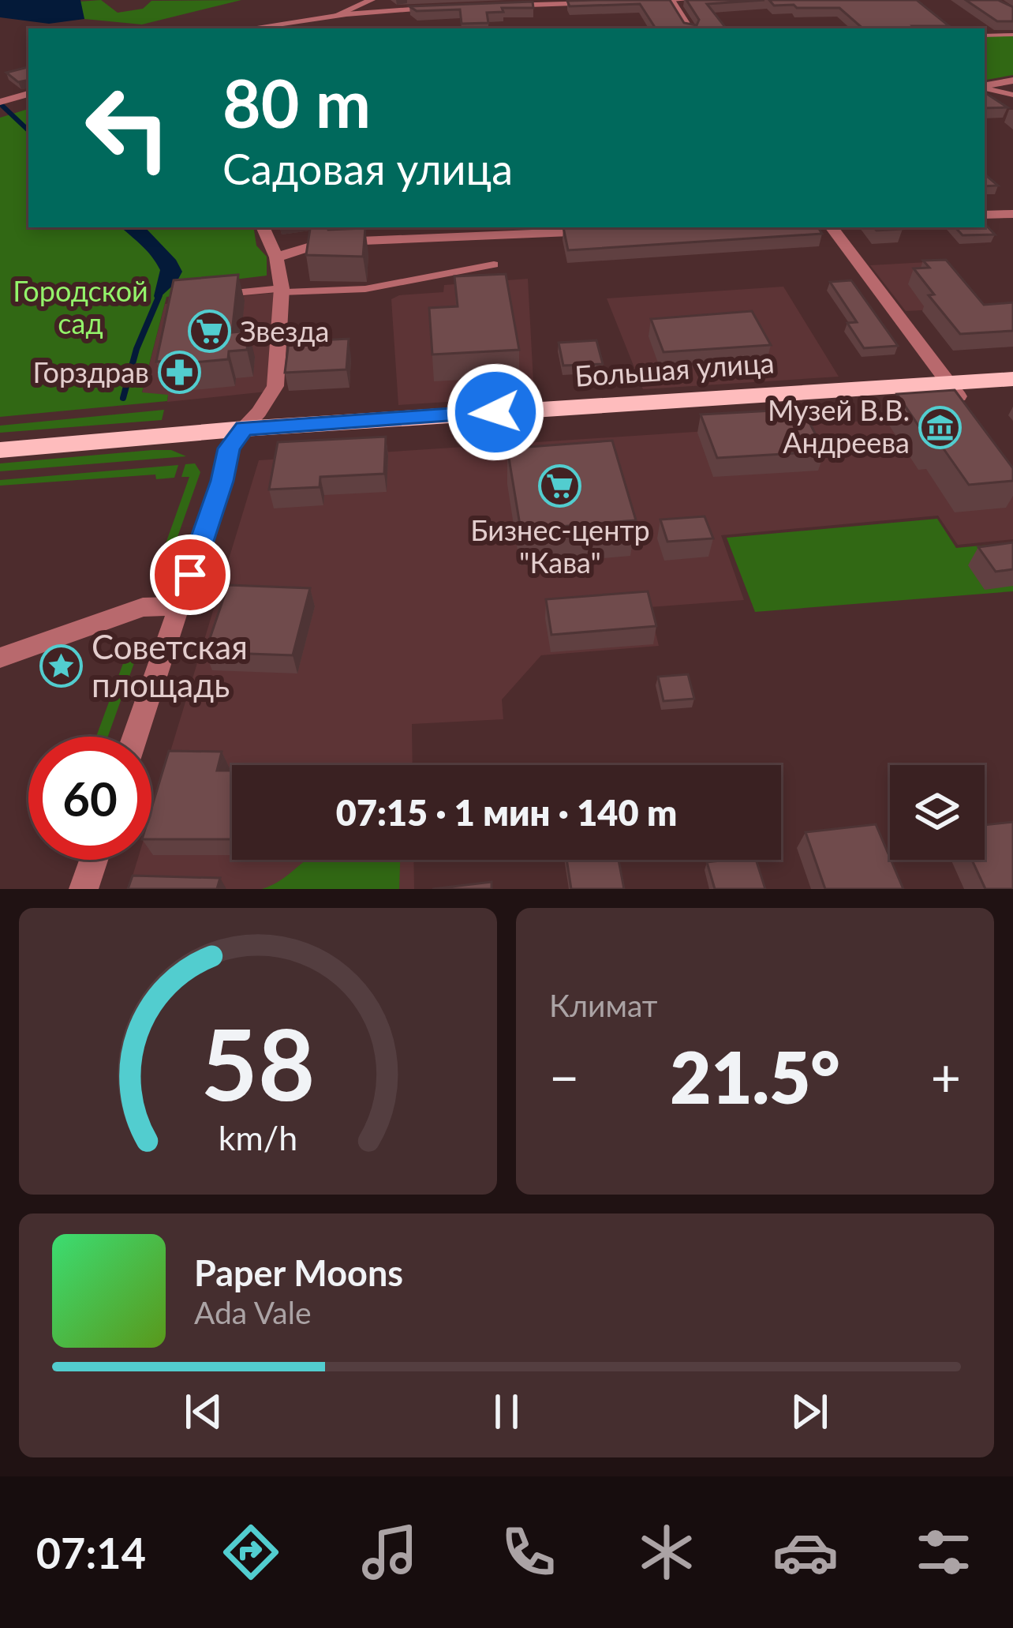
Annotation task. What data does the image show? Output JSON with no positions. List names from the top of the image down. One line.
{"streets":{"main road":["Большая улица"]},"parks":["Городской сад"],"places":{"supermarket":["Звезда","Бизнес-центр \"Кава\""],"pharmacy":["Горздрав"],"museum":["Музей В.В. Андреева"],"place":["Советская площадь"]},"page":{"turn":["80 m","Садовая улица"],"limit":"60","trip":"07:15 · 1 мин · 140 m","tile":"Климат","heat":["−","21.5°","+"],"song":["Paper Moons","Ada Vale"],"tabs":"07:14","gauge":["58","km/h"]}}
